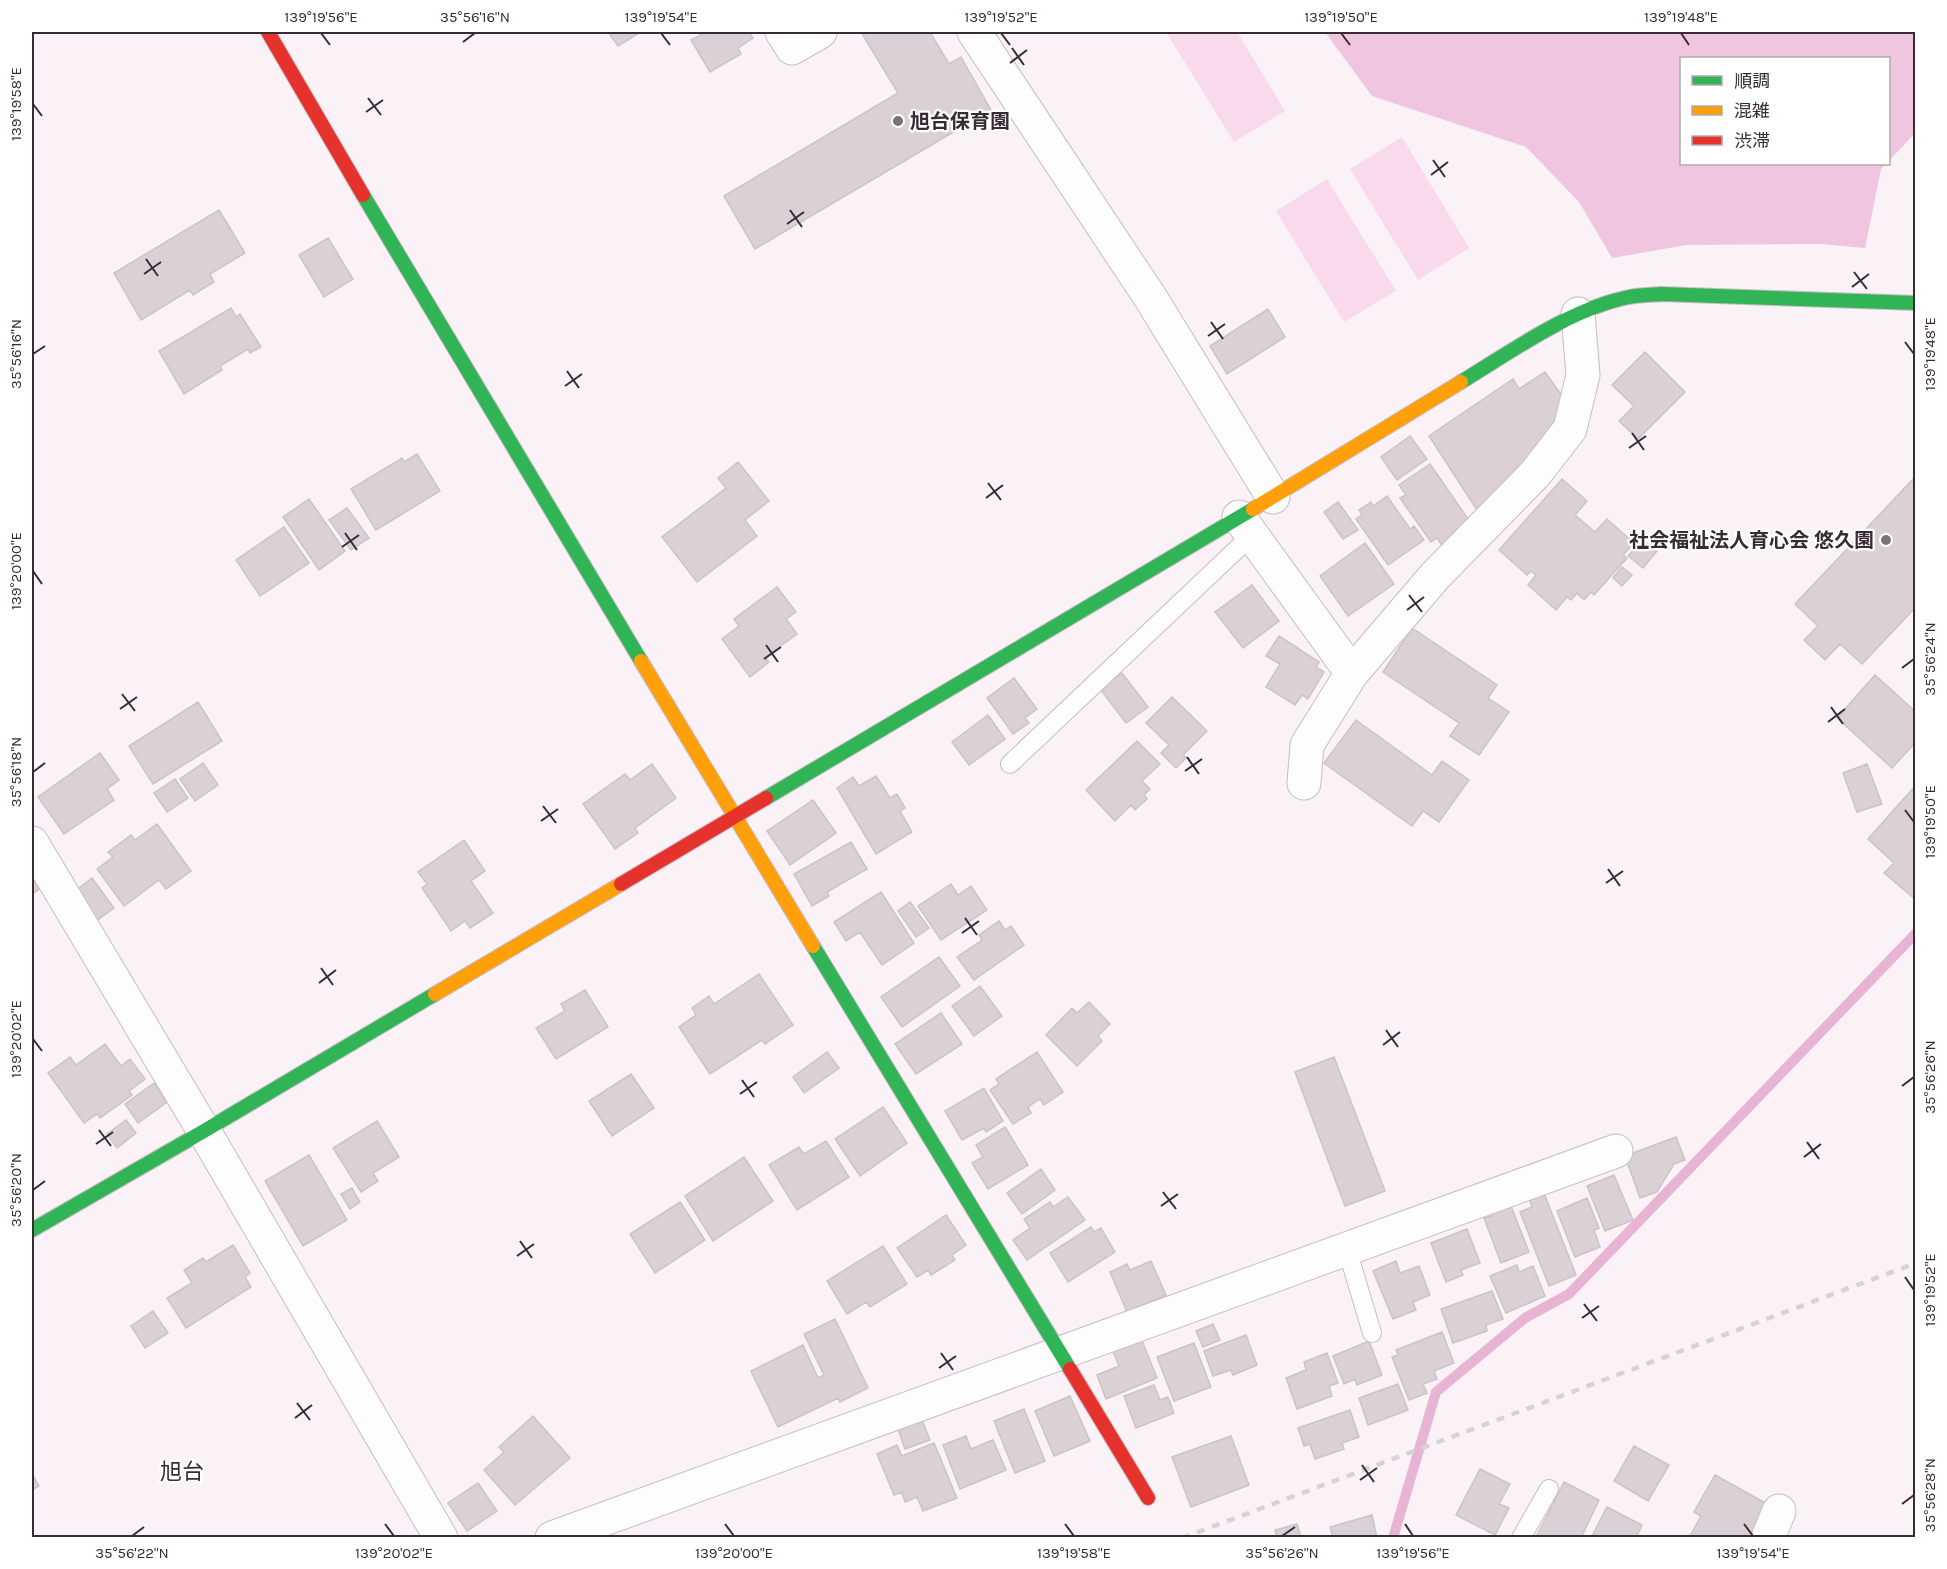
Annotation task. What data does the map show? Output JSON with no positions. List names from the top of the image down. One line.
{"districts":["旭台"],"places":["旭台保育園","社会福祉法人育心会 悠久園"],"legend":["順調","混雑","渋滞"],"coordinates":["139°19'56\"E","35°56'16\"N","139°19'54\"E","139°19'52\"E","139°19'50\"E","139°19'48\"E","139°19'58\"E","139°20'00\"E","35°56'24\"N","35°56'18\"N","139°20'02\"E","35°56'26\"N","35°56'20\"N","35°56'28\"N","35°56'22\"N"]}
